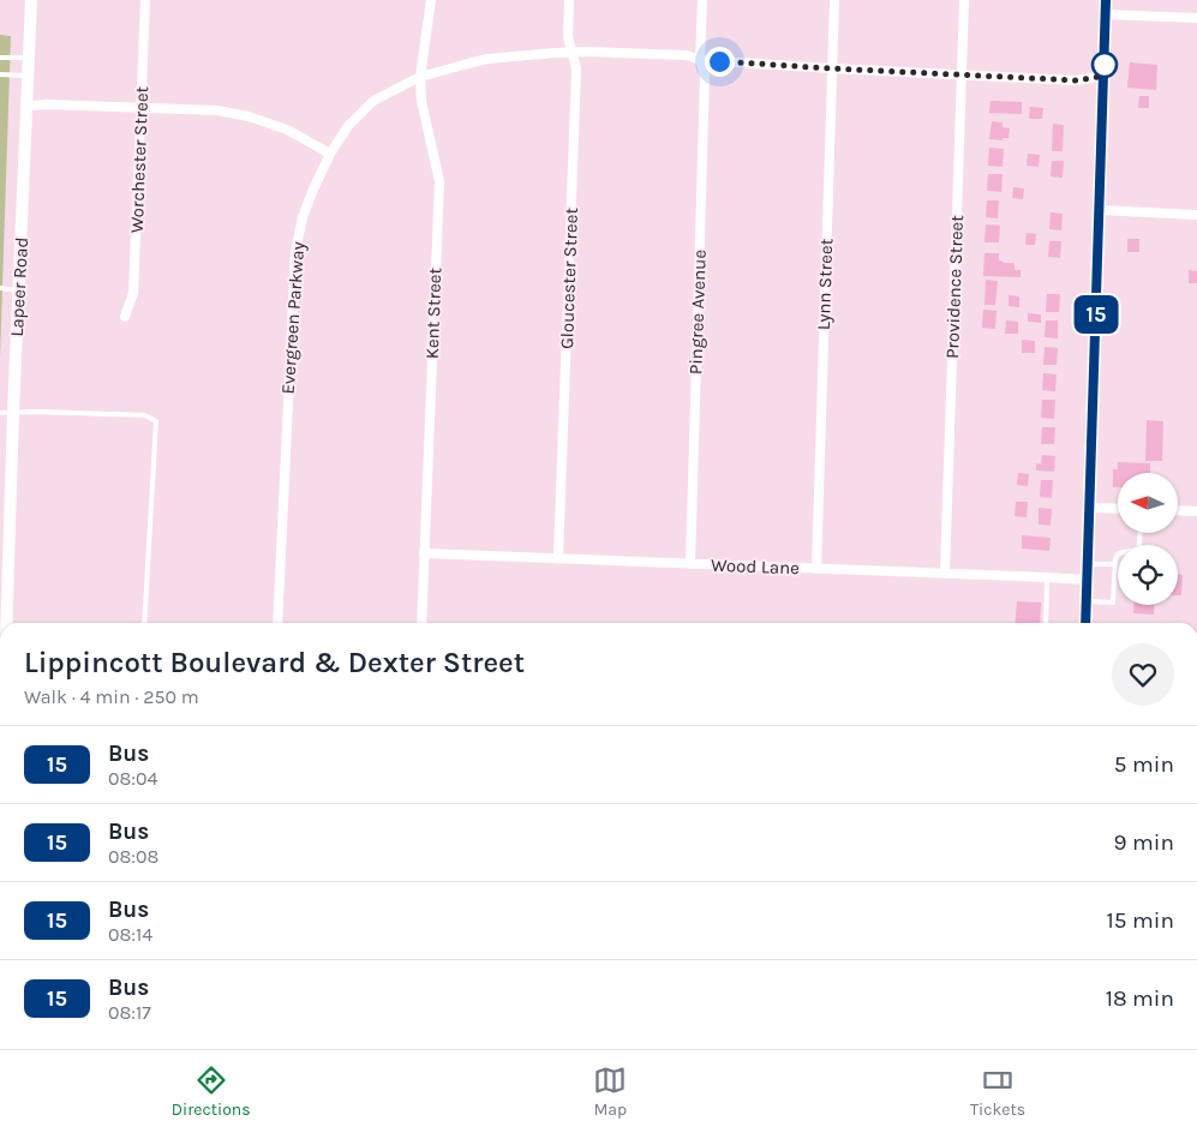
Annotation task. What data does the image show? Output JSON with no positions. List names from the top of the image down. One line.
{"streets":{"main road":["Lapeer Road"],"street":["Worchester Street","Gloucester Street","Lynn Street","Providence Street","Pingree Avenue","Kent Street","Evergreen Parkway","Wood Lane"]},"crossings":[["Gloucester Street","Evergreen Parkway"],["Gloucester Street","Wood Lane"],["Lynn Street","Evergreen Parkway"],["Lynn Street","Wood Lane"],["Providence Street","Evergreen Parkway"],["Providence Street","Wood Lane"],["Pingree Avenue","Evergreen Parkway"],["Pingree Avenue","Wood Lane"],["Kent Street","Evergreen Parkway"],["Kent Street","Wood Lane"]],"lines":["bus line 15"],"north":"left","page":{"on_map":"15","heading":["Lippincott Boulevard & Dexter Street","Walk · 4 min · 250 m"],"list":[{"mark":"15","name":"Bus","note":"08:04","value":"5 min"},{"mark":"15","name":"Bus","note":"08:08","value":"9 min"},{"mark":"15","name":"Bus","note":"08:14","value":"15 min"},{"mark":"15","name":"Bus","note":"08:17","value":"18 min"}],"tabs":["Directions","Map","Tickets"]}}
